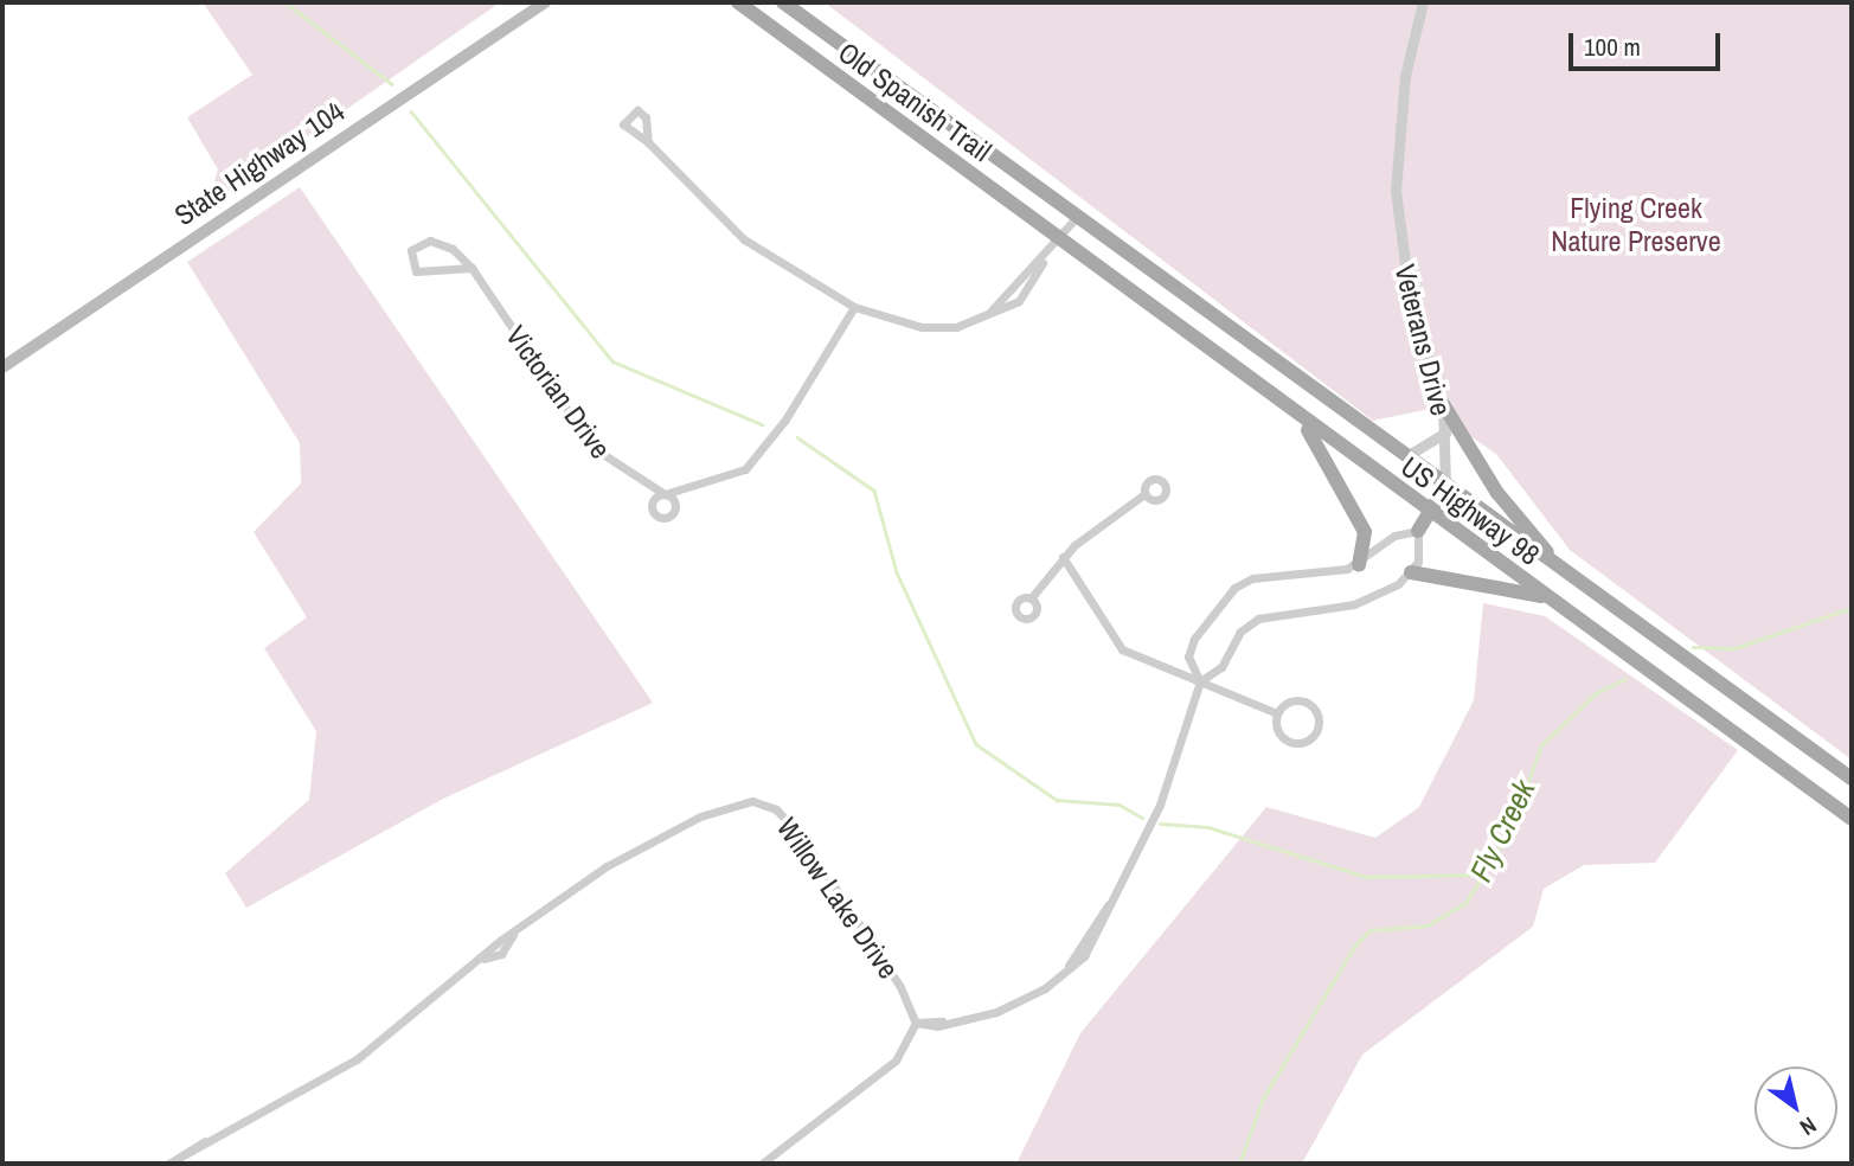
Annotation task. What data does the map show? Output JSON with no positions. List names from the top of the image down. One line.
{"streets":{"main road":["Old Spanish Trail","State Highway 104","US Highway 98"],"street":["Veterans Drive","Victorian Drive","Willow Lake Drive"]},"crossings":[["Old Spanish Trail","US Highway 98"],["Veterans Drive","US Highway 98"]],"water":["Fly Creek"],"parks":["Flying Creek Nature Preserve"],"scale_bar":"100 m","north":"bottom right"}
